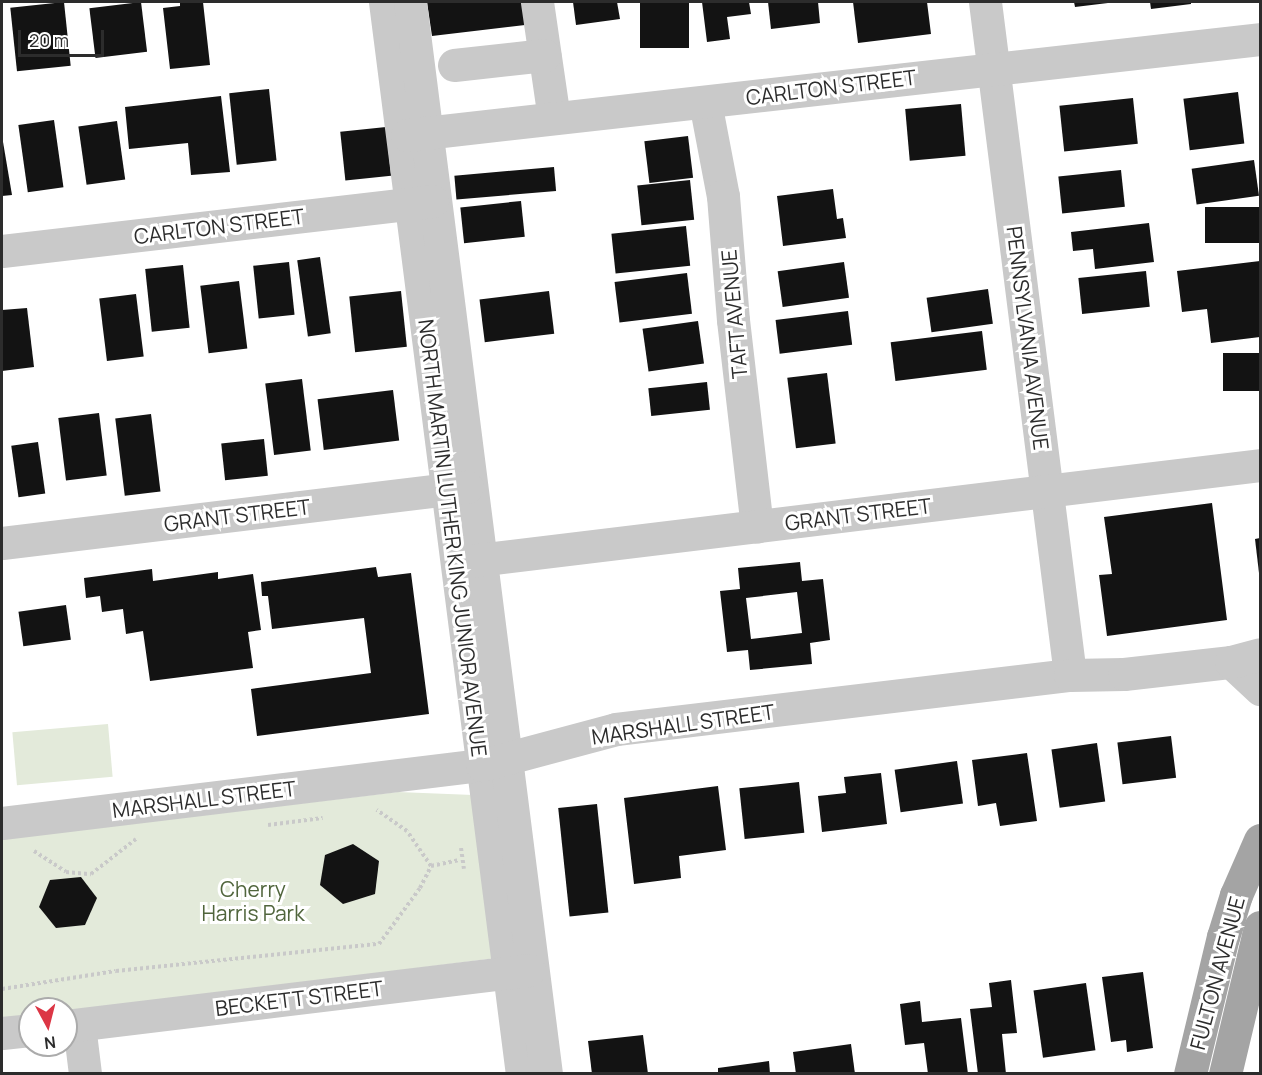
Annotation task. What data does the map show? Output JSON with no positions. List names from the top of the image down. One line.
{"streets":{"main road":["FULTON AVENUE"],"street":["CARLTON STREET","TAFT AVENUE","PENNSYLVANIA AVENUE","GRANT STREET","NORTH MARTIN LUTHER KING JUNIOR AVENUE","MARSHALL STREET","BECKETT STREET"]},"crossings":[["CARLTON STREET","TAFT AVENUE"],["CARLTON STREET","PENNSYLVANIA AVENUE"],["CARLTON STREET","NORTH MARTIN LUTHER KING JUNIOR AVENUE"],["TAFT AVENUE","GRANT STREET"],["PENNSYLVANIA AVENUE","GRANT STREET"],["PENNSYLVANIA AVENUE","MARSHALL STREET"],["GRANT STREET","NORTH MARTIN LUTHER KING JUNIOR AVENUE"],["NORTH MARTIN LUTHER KING JUNIOR AVENUE","MARSHALL STREET"],["NORTH MARTIN LUTHER KING JUNIOR AVENUE","BECKETT STREET"]],"parks":["Cherry Harris Park"],"scale_bar":"20 m","north":"bottom"}
